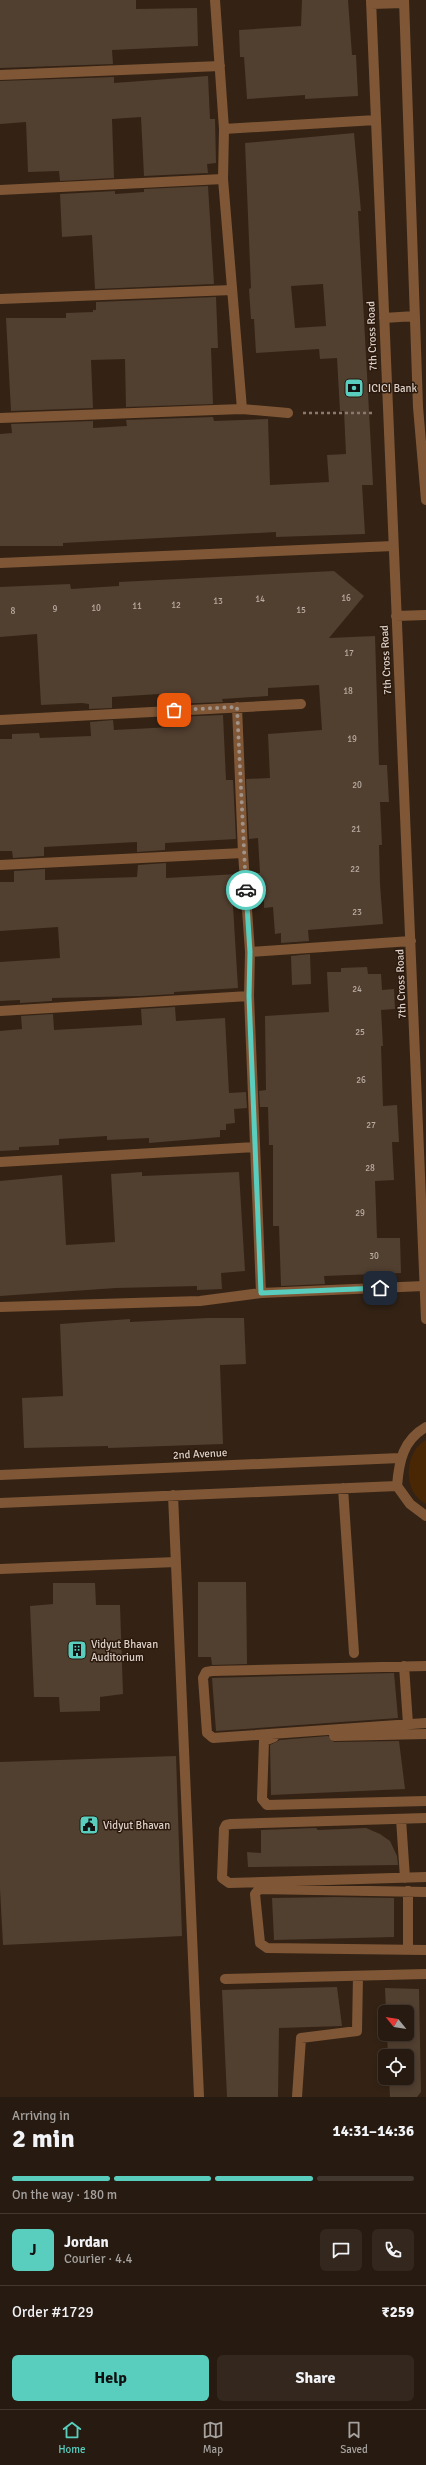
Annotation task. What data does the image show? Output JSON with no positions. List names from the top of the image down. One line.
{"streets":{"street":["7th Cross Road","2nd Avenue"]},"places":{"bank":["ICICI Bank"],"building":["Vidyut Bhavan Auditorium"],"public building":["Vidyut Bhavan"]},"house_numbers":["16","14","13","12","11","10","9","15","8","17","18","19","20","21","22","23","24","25","26","27","28","29","30"],"north":"top left","page":{"heading":["2 min","Arriving in","14:31–14:36"],"panel":["Jordan","Courier · 4.4","Order #1729","₹259"],"bar":"On the way · 180 m","round":"J","buttons":["Help","Share"],"tabs":["Home","Map","Saved"]}}
